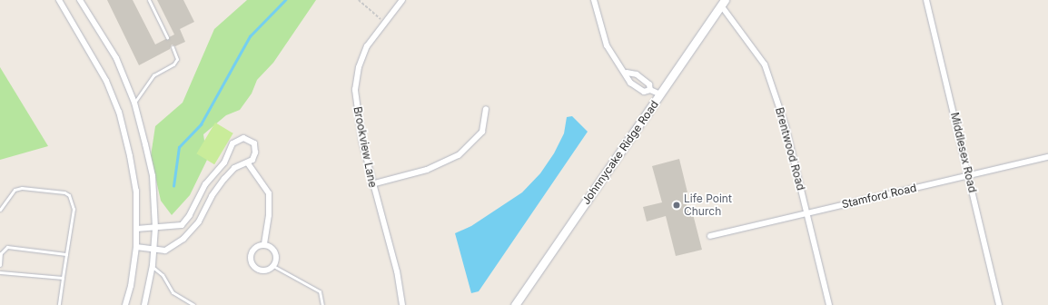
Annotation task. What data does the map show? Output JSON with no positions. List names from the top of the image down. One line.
{"streets":{"main road":["Johnnycake Ridge Road"],"street":["Brookview Lane","Brentwood Road","Middlesex Road","Stamford Road"]},"crossings":[["Brentwood Road","Johnnycake Ridge Road"],["Brentwood Road","Stamford Road"],["Middlesex Road","Stamford Road"]],"places":["Life Point Church"]}
